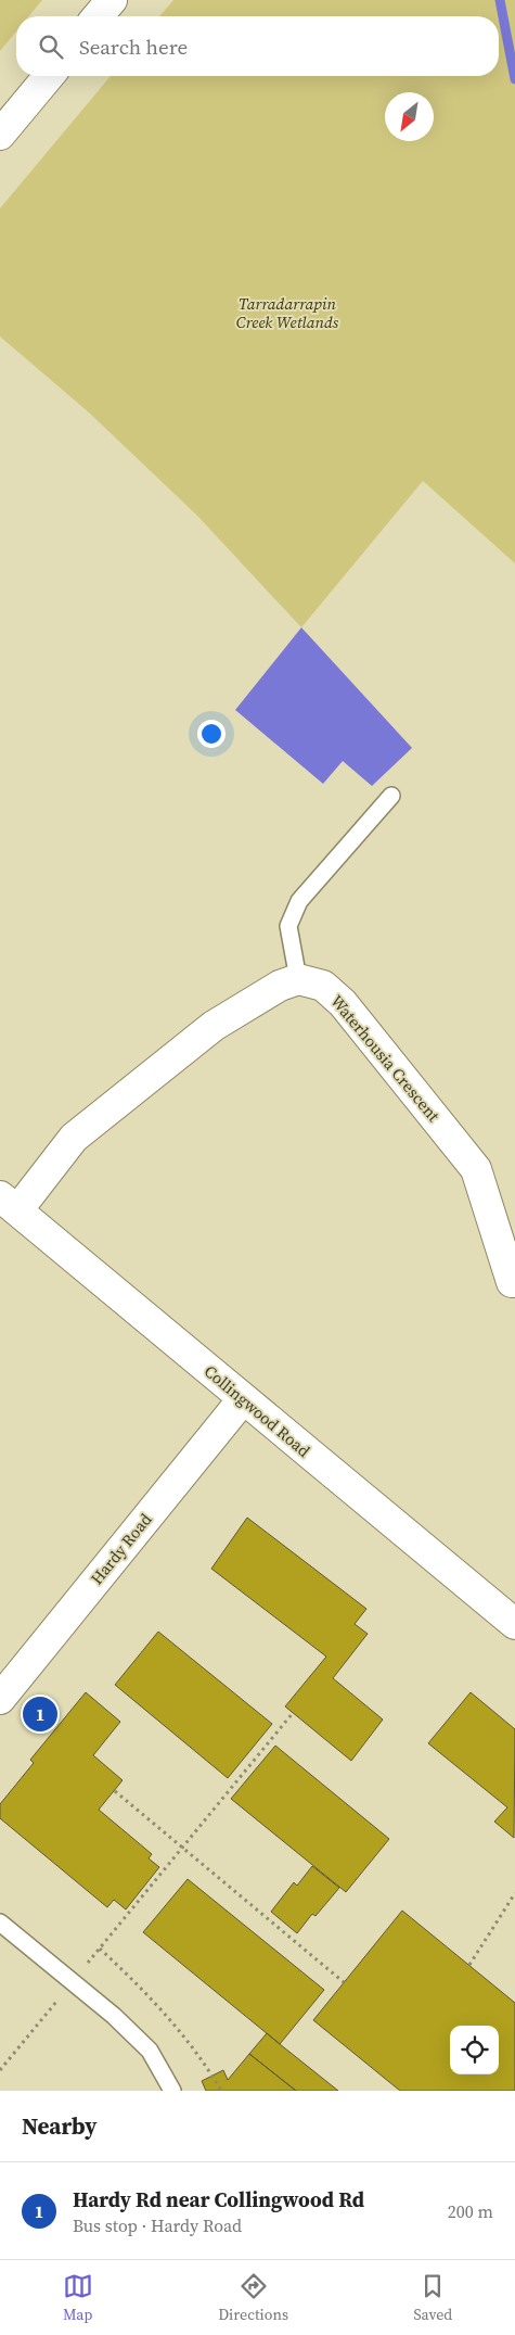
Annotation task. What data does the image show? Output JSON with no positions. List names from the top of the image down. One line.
{"streets":{"street":["Waterhousia Crescent","Collingwood Road","Hardy Road"]},"crossings":[["Collingwood Road","Hardy Road"]],"parks":["Tarradarrapin Creek Wetlands"],"north":"bottom left","page":{"search":"Search here","pins":"1","heading":"Nearby","list":[{"mark":"1","name":"Hardy Rd near Collingwood Rd","note":"Bus stop · Hardy Road","value":"200 m"}],"nav":["Map","Directions","Saved"]}}
